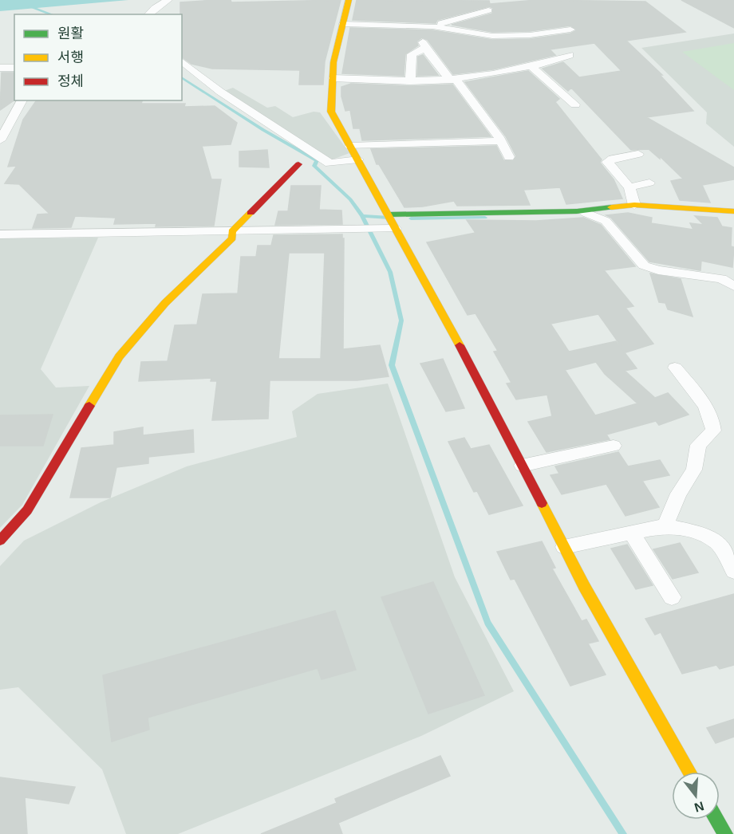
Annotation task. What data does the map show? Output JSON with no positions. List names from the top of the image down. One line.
{"legend":["원활","서행","정체"],"north":"bottom"}
